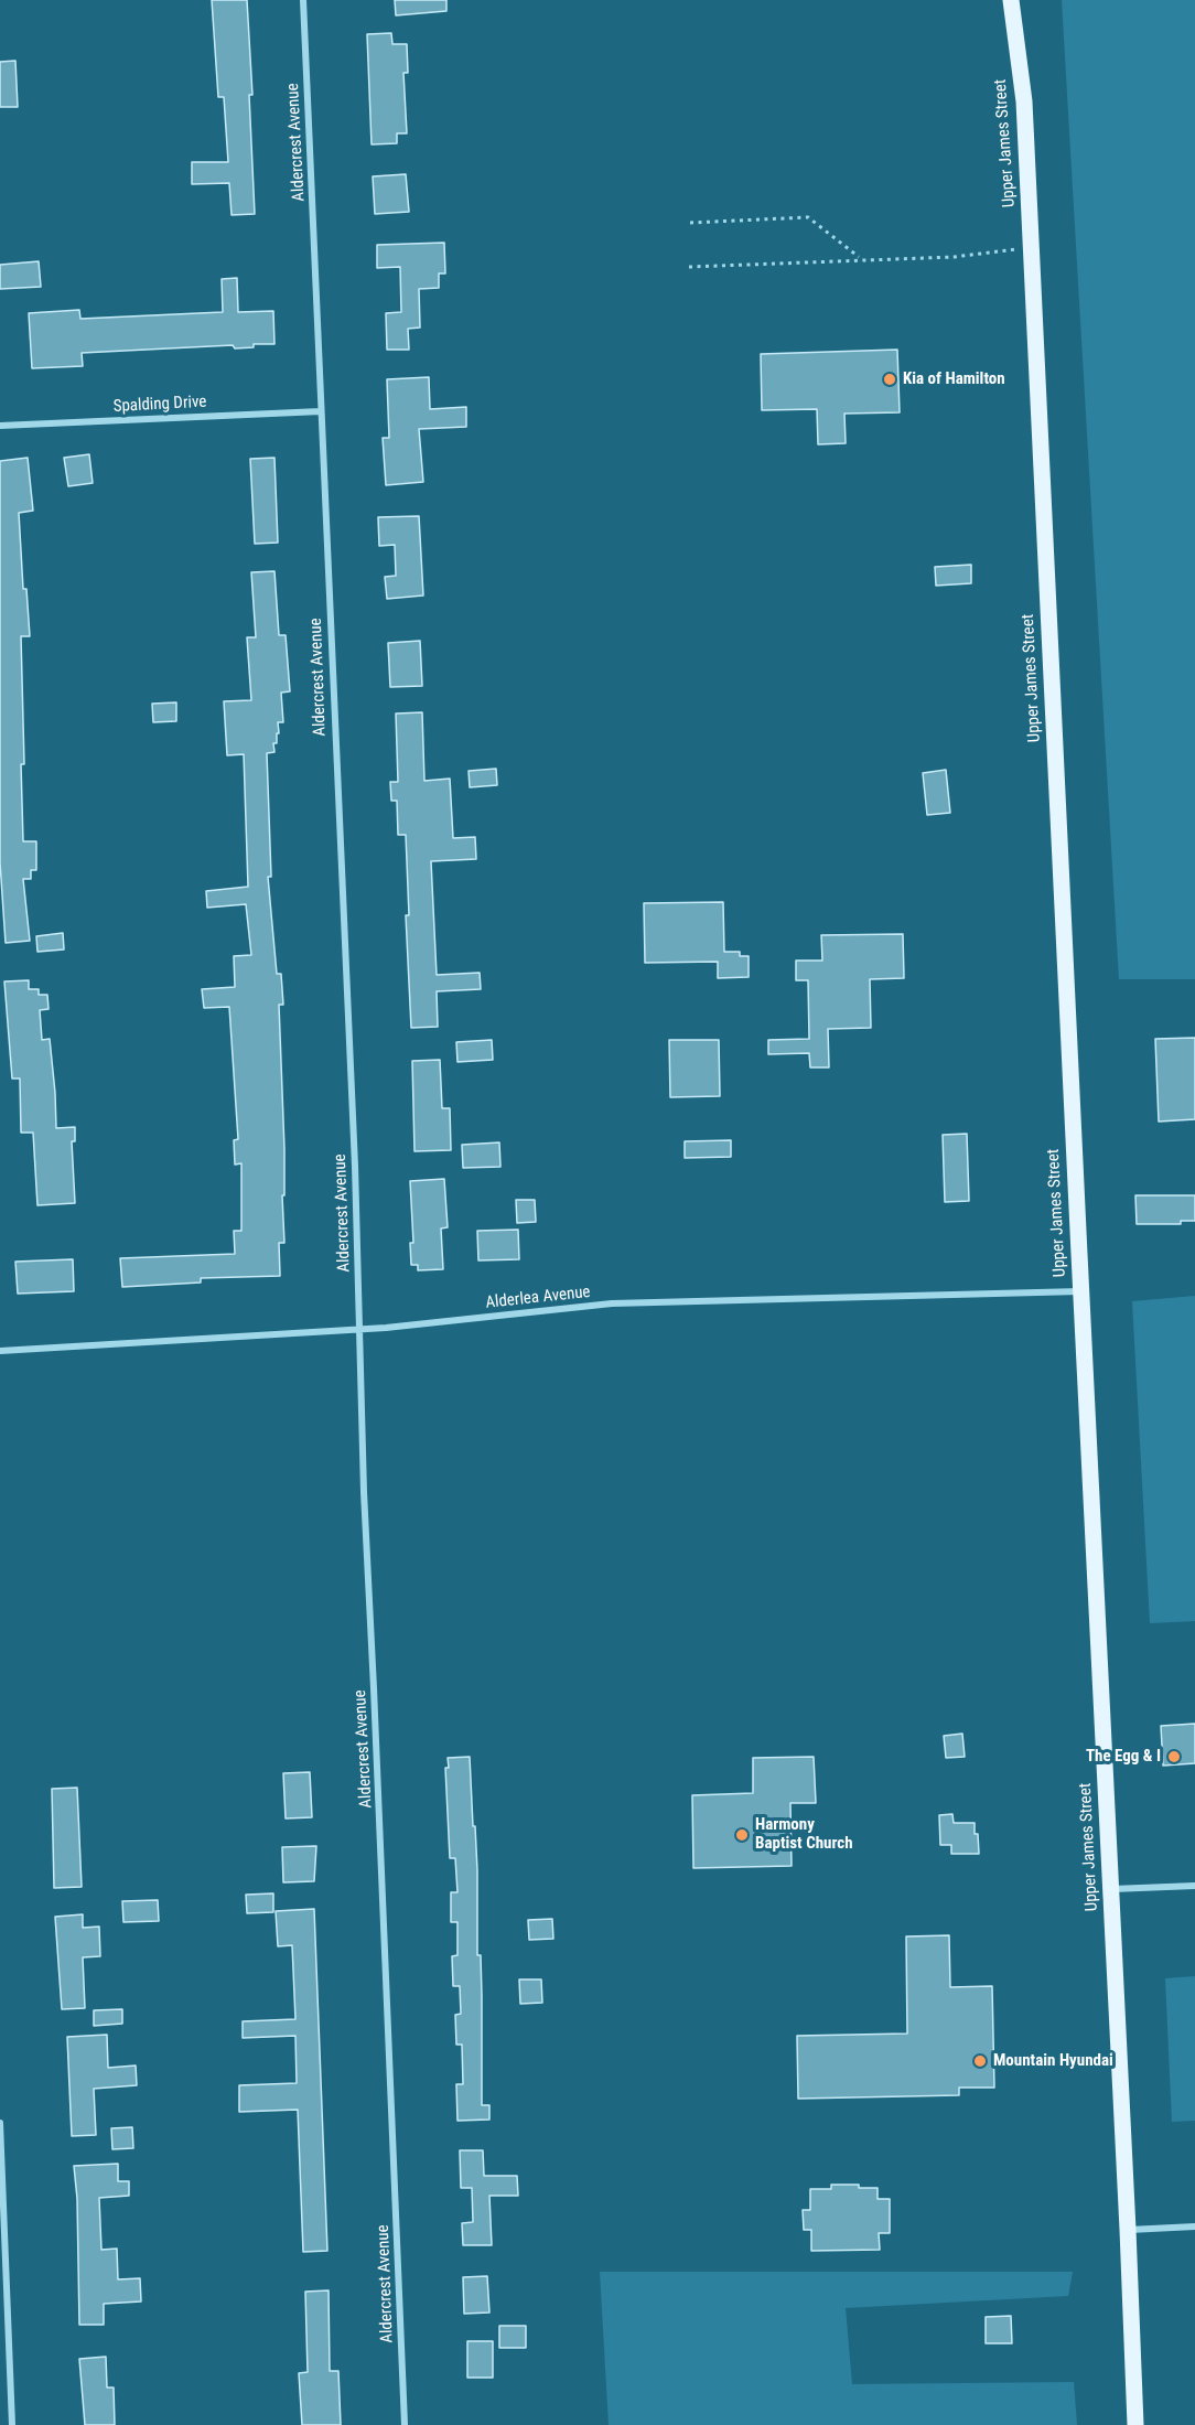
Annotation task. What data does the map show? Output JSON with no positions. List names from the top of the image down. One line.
{"streets":{"main road":["Upper James Street"],"street":["Aldercrest Avenue","Spalding Drive","Alderlea Avenue"]},"crossings":[["Aldercrest Avenue","Spalding Drive"],["Aldercrest Avenue","Alderlea Avenue"],["Upper James Street","Alderlea Avenue"]],"places":["Kia of Hamilton","The Egg & I","Harmony Baptist Church","Mountain Hyundai"]}
